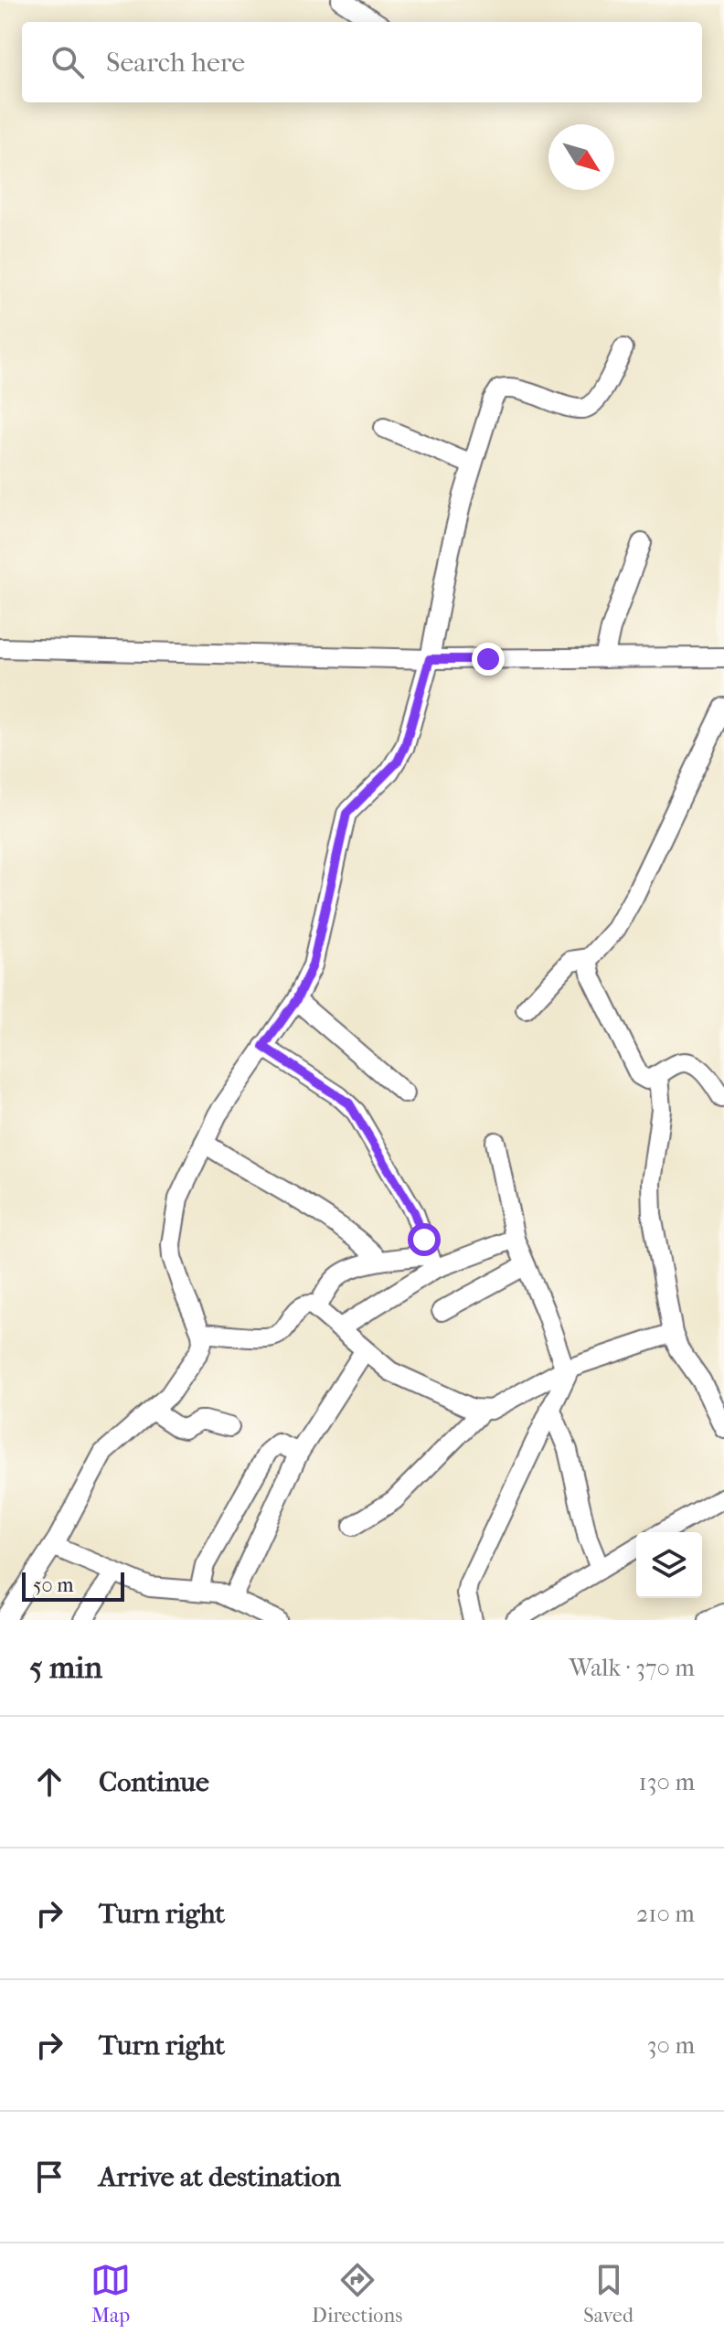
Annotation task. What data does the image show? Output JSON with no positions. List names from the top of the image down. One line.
{"scale_bar":"50 m","north":"bottom right","page":{"search":"Search here","scale":"50 m","heading":["5 min","Walk · 370 m"],"list":[["Continue","130 m"],["Turn right","210 m"],["Turn right","30 m"],"Arrive at destination"],"nav":["Map","Directions","Saved"]}}
